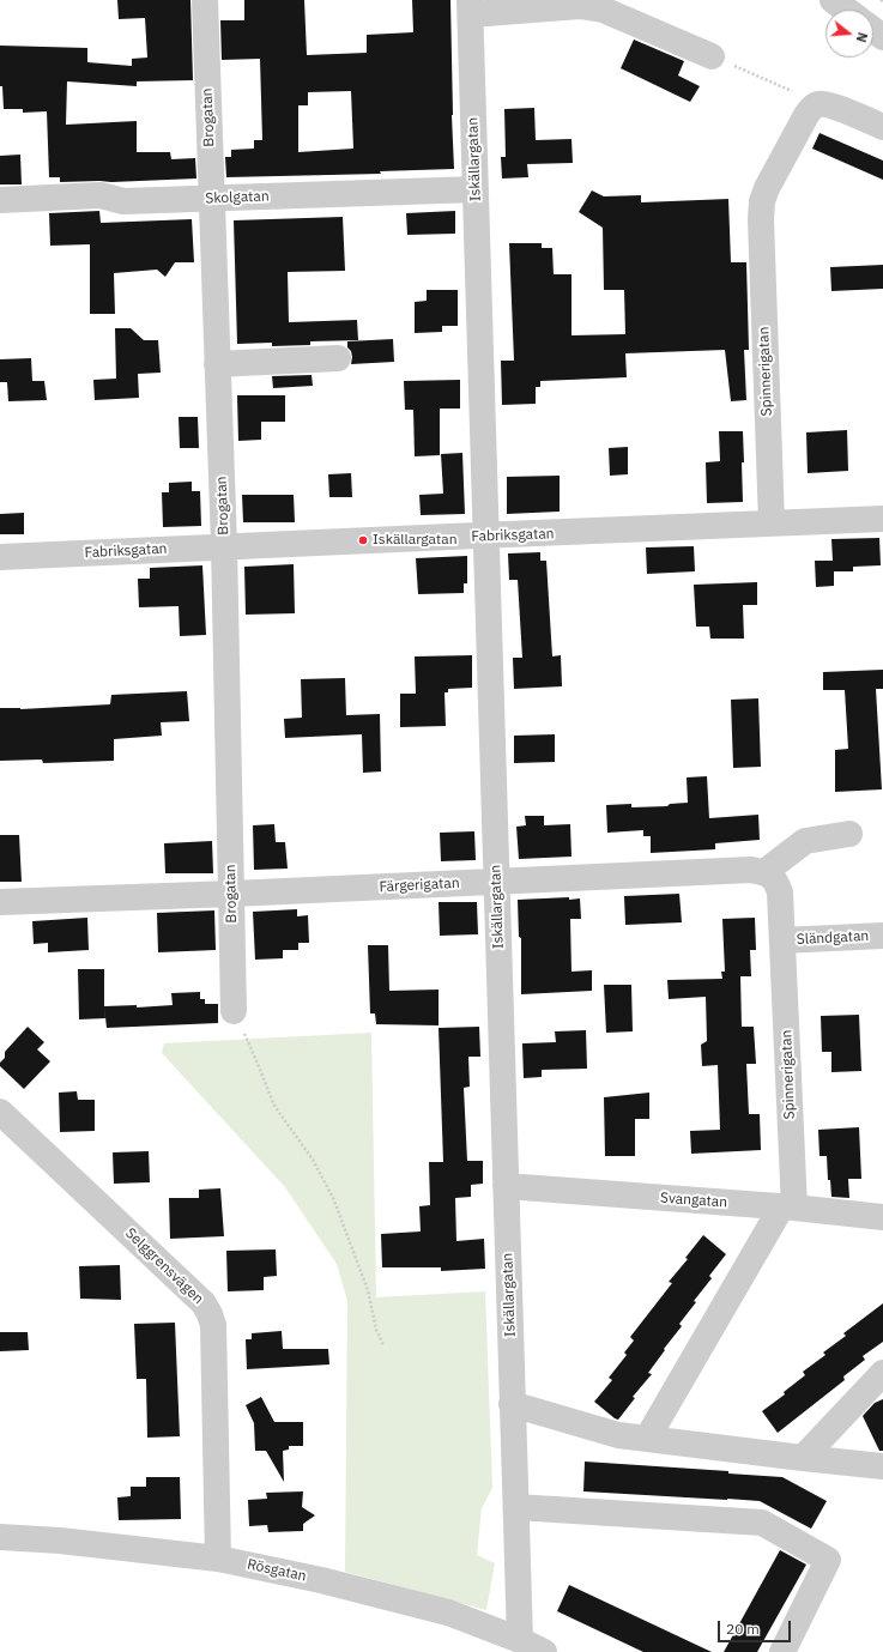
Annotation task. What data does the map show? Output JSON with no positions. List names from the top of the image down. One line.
{"streets":{"street":["Brogatan","Iskällargatan","Skolgatan","Spinnerigatan","Fabriksgatan","Färgerigatan","Sländgatan","Svangatan","Selggrensvägen","Rösgatan"]},"crossings":[["Brogatan","Skolgatan"],["Brogatan","Fabriksgatan"],["Brogatan","Färgerigatan"],["Iskällargatan","Skolgatan"],["Iskällargatan","Fabriksgatan"],["Iskällargatan","Färgerigatan"],["Iskällargatan","Svangatan"],["Iskällargatan","Rösgatan"],["Spinnerigatan","Fabriksgatan"],["Spinnerigatan","Sländgatan"],["Spinnerigatan","Svangatan"],["Selggrensvägen","Rösgatan"]],"places":["Iskällargatan"],"scale_bar":"20 m","north":"right"}
